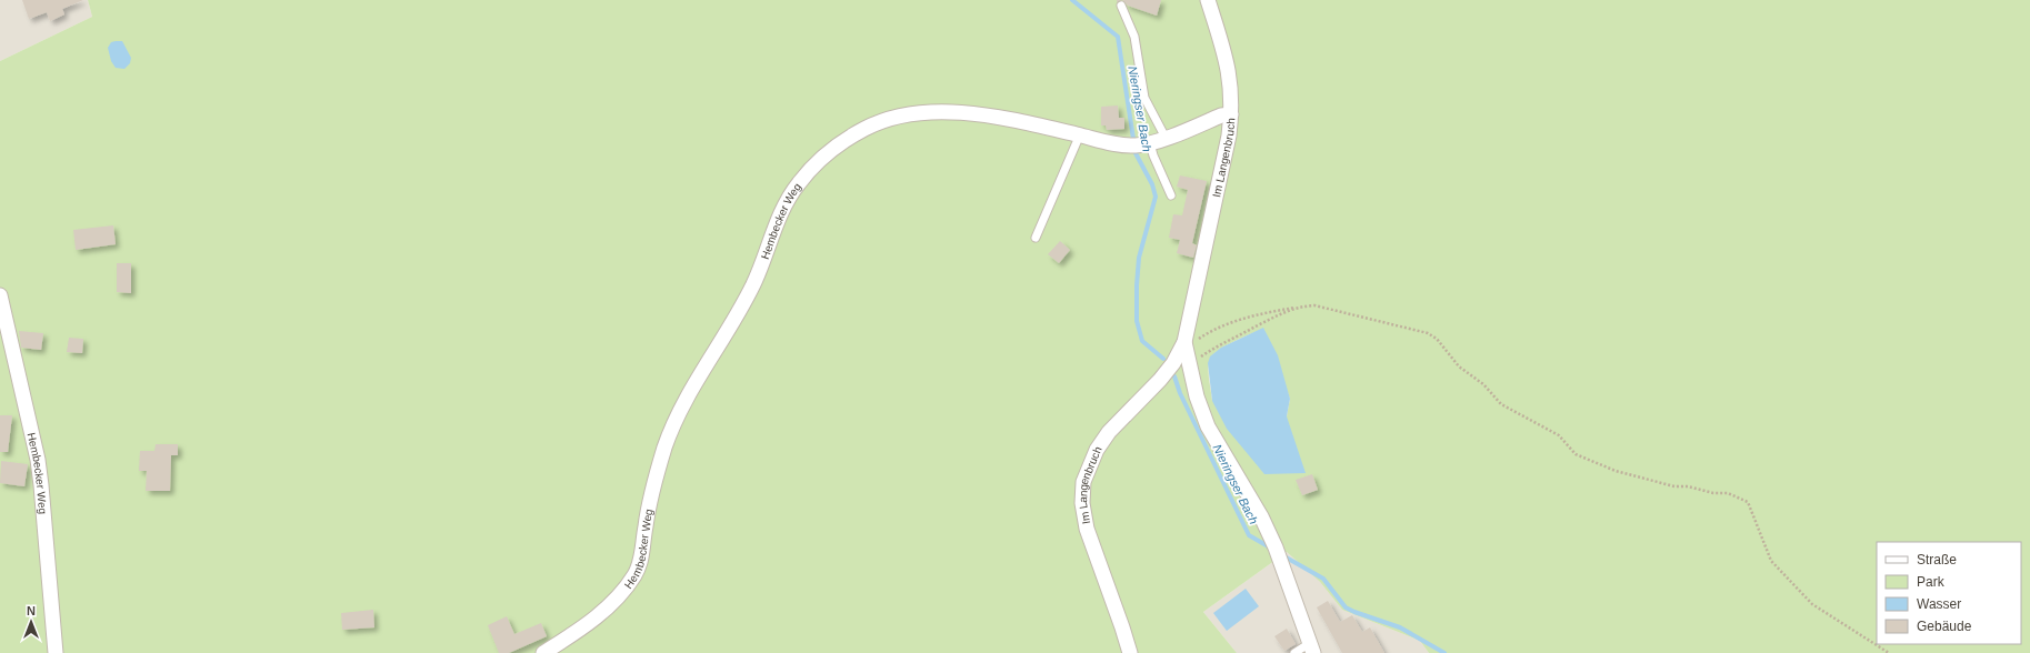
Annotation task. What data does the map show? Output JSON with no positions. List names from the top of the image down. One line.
{"streets":{"street":["Im Langenbruch","Hembecker Weg"]},"water":["Nieringser Bach"],"legend":["Straße","Park","Wasser","Gebäude"],"north":"top"}
